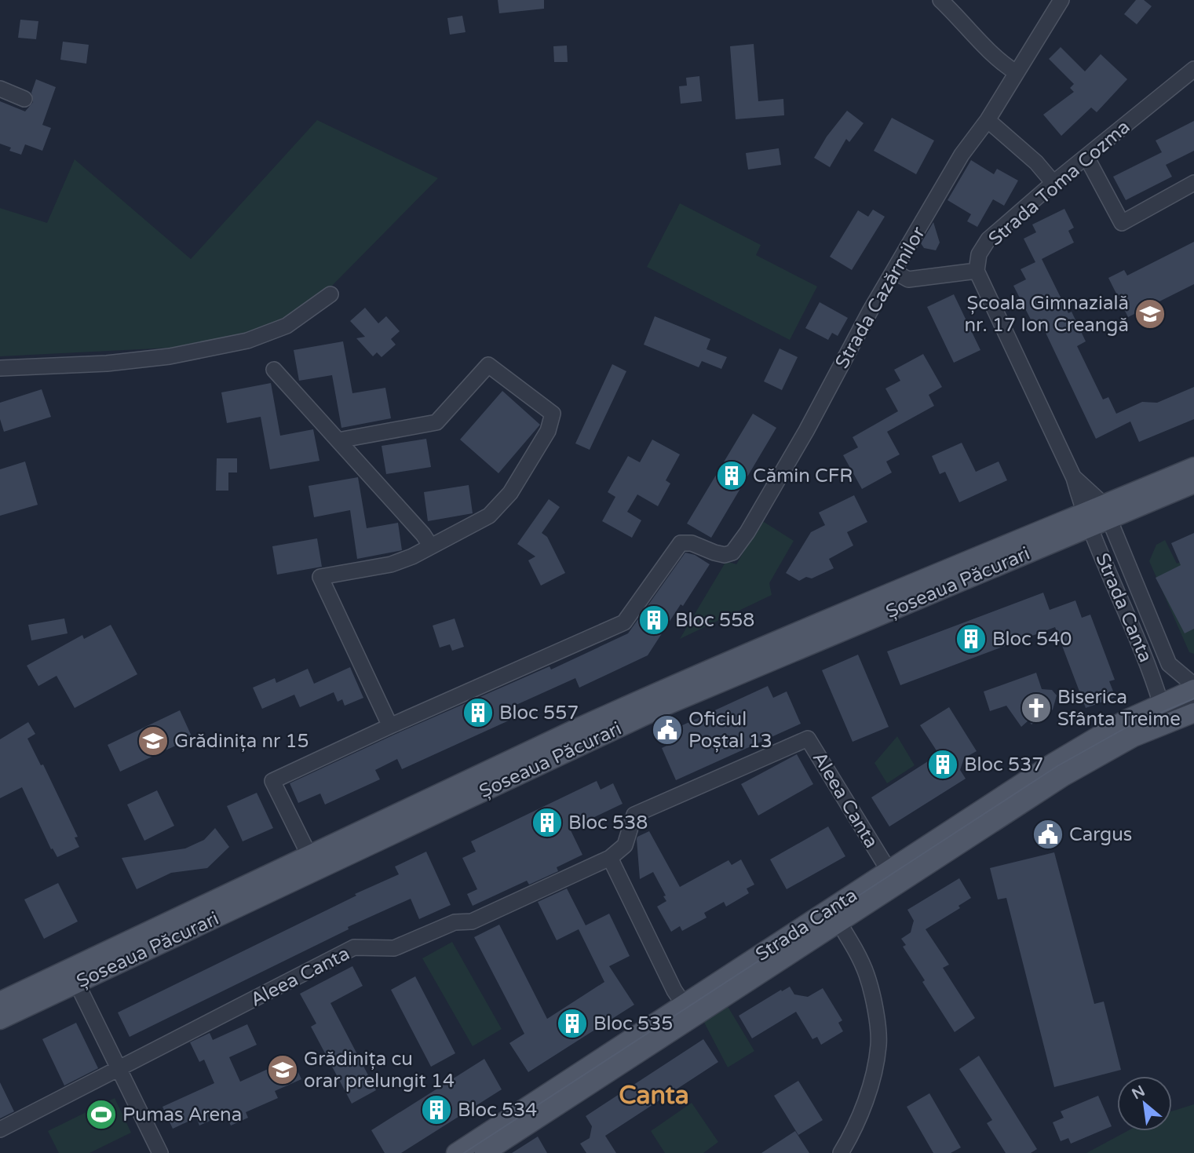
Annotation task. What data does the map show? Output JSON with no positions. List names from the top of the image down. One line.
{"streets":{"main road":["Șoseaua Păcurari","Strada Canta"],"street":["Strada Toma Cozma","Strada Cazărmilor","Aleea Canta"]},"crossings":[["Șoseaua Păcurari","Strada Canta"],["Strada Canta","Aleea Canta"]],"districts":["Canta"],"places":{"school or university":["Școala Gimnazială nr. 17 Ion Creangă","Grădinița nr 15","Grădinița cu orar prelungit 14"],"building":["Cămin CFR","Bloc 558","Bloc 540","Bloc 557","Bloc 537","Bloc 538","Bloc 535","Bloc 534"],"church":["Biserica Sfânta Treime"],"public building":["Oficiul Poștal 13","Cargus"],"sports":["Pumas Arena"]},"north":"top left"}
